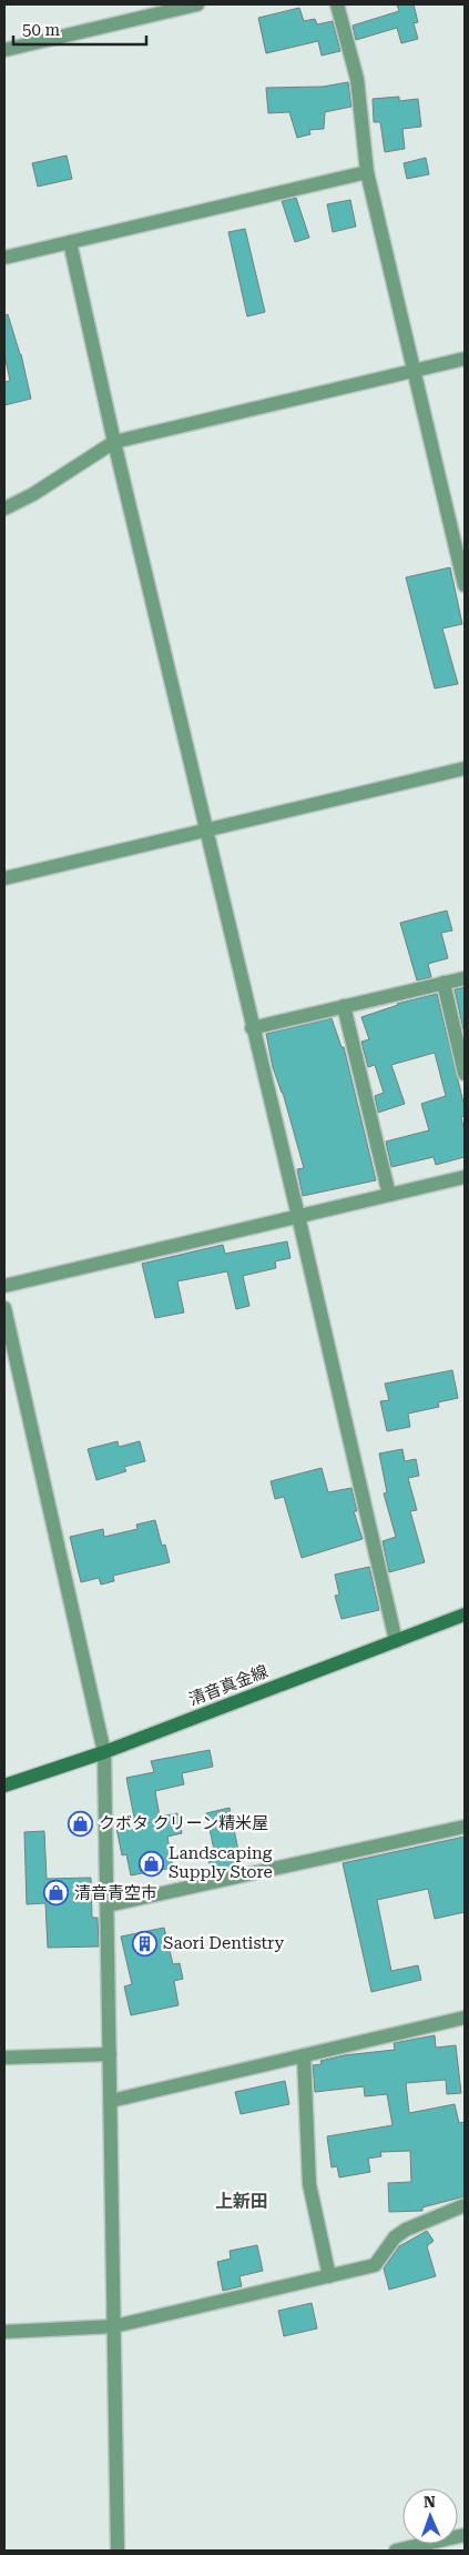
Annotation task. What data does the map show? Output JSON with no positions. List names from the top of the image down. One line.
{"streets":{"main road":["清音真金線"]},"districts":["上新田"],"places":{"shop":["クボタ クリーン精米屋","Landscaping Supply Store","清音青空市"],"building":["Saori Dentistry"]},"scale_bar":"50 m","north":"top"}
